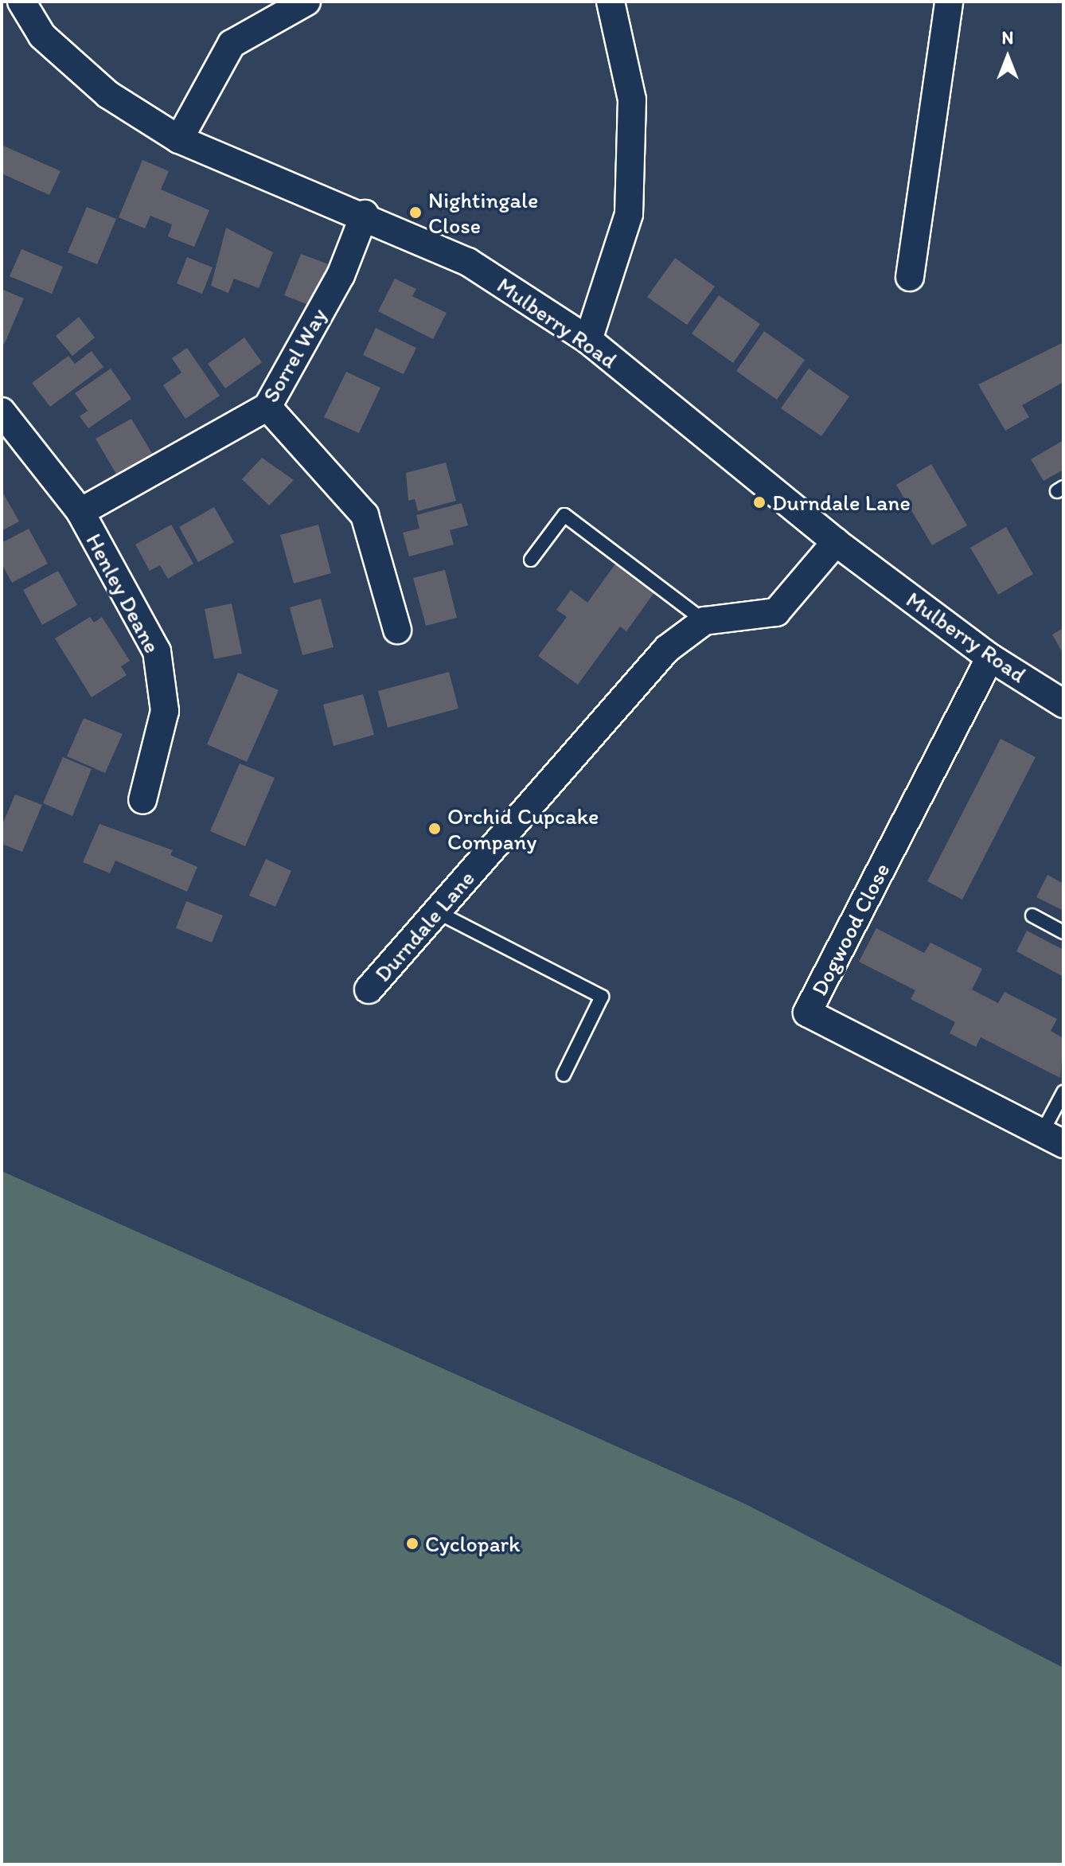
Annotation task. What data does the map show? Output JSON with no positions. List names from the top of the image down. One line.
{"streets":{"street":["Mulberry Road","Sorrel Way","Henley Deane","Durndale Lane","Dogwood Close"]},"crossings":[["Mulberry Road","Sorrel Way"],["Mulberry Road","Durndale Lane"],["Mulberry Road","Dogwood Close"],["Sorrel Way","Henley Deane"]],"places":["Nightingale Close","Durndale Lane","Orchid Cupcake Company","Cyclopark"],"north":"top"}
